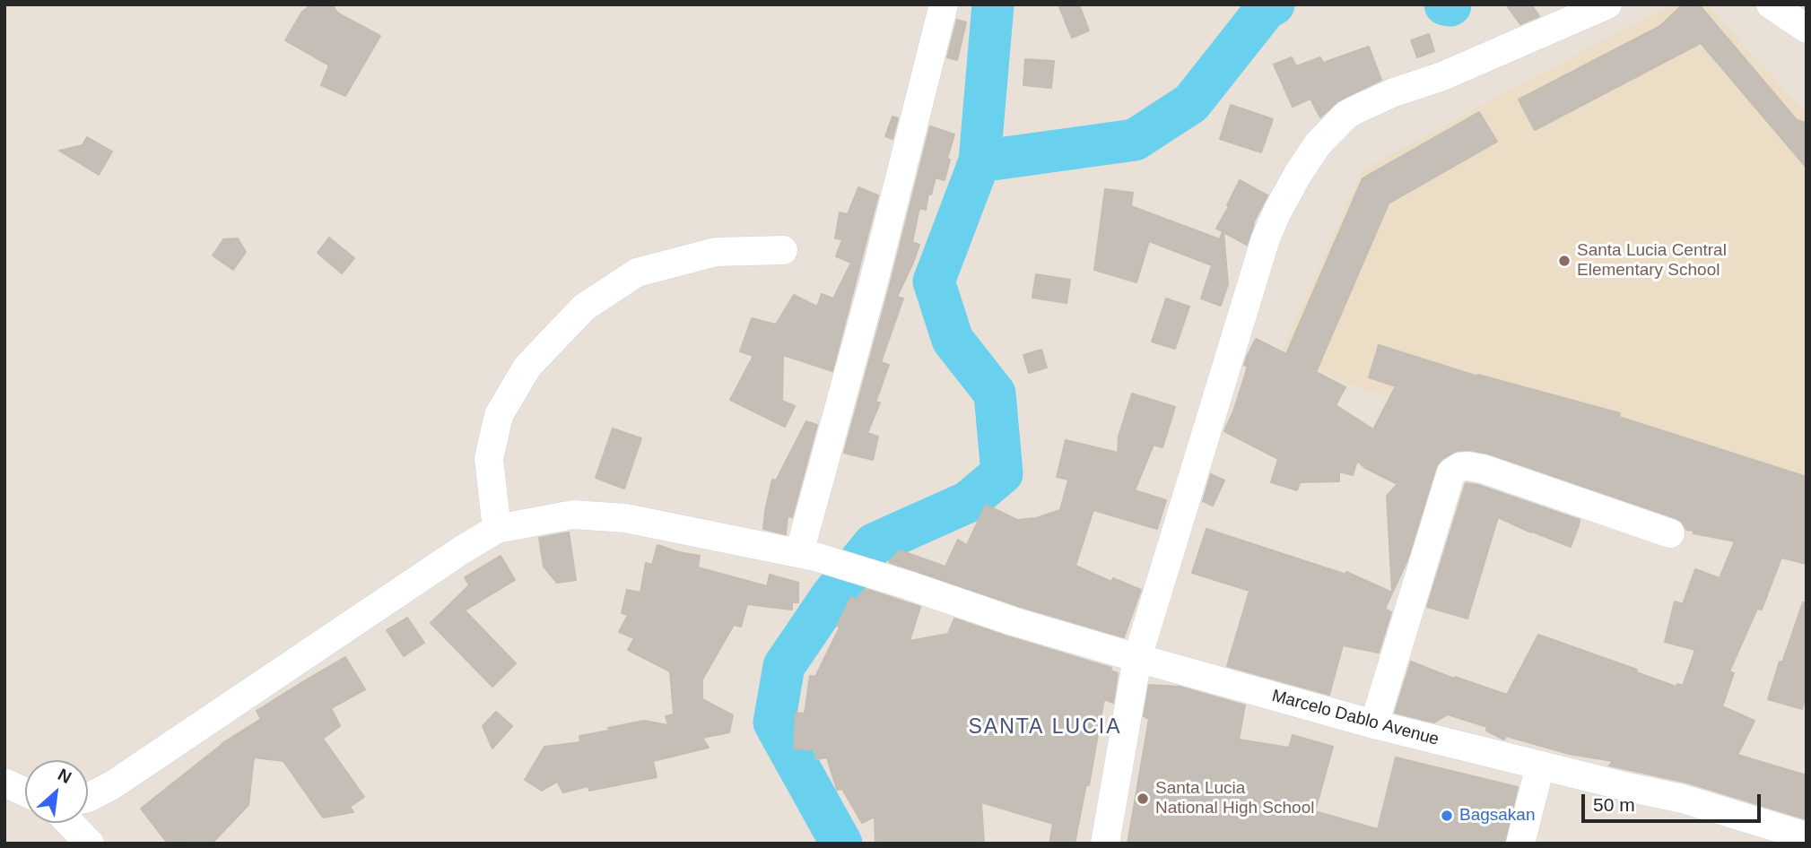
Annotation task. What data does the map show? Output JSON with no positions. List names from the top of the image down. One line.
{"streets":{"street":["Marcelo Dablo Avenue"]},"districts":["SANTA LUCIA"],"places":["Santa Lucia Central Elementary School","Santa Lucia National High School","Bagsakan"],"scale_bar":"50 m","north":"top right"}
